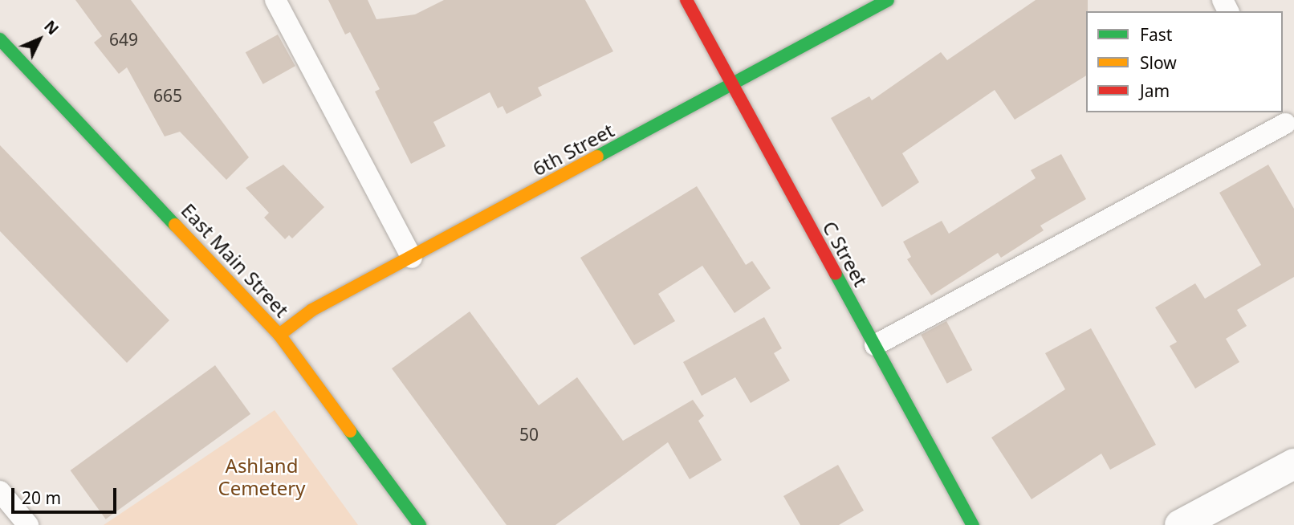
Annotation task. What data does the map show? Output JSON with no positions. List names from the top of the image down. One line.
{"streets":{"street":["6th Street","C Street","East Main Street"]},"crossings":[["6th Street","C Street"],["6th Street","East Main Street"]],"parks":["Ashland Cemetery"],"house_numbers":["649","665","50"],"legend":["Fast","Slow","Jam"],"scale_bar":"20 m","north":"top right"}
